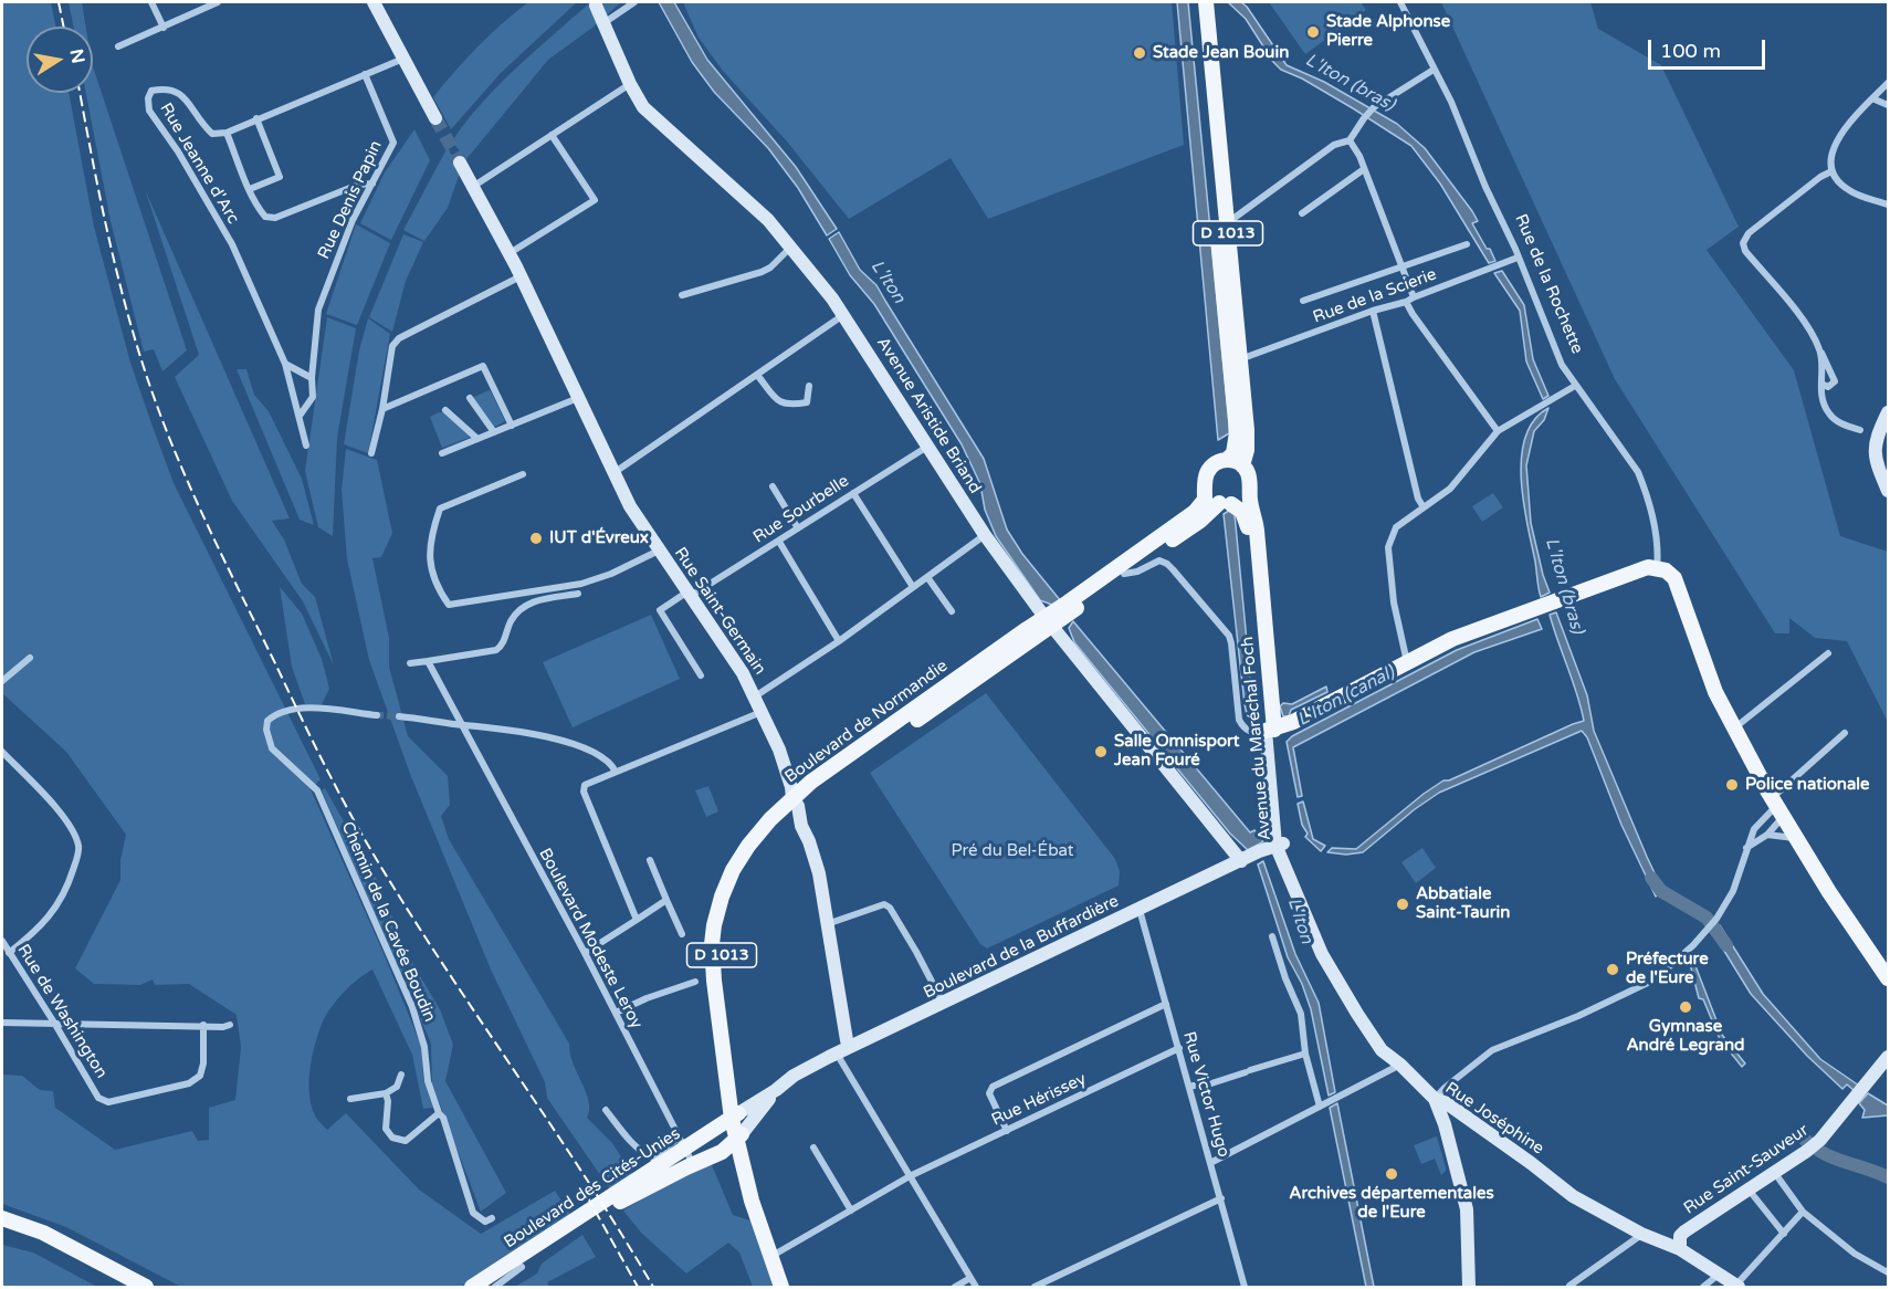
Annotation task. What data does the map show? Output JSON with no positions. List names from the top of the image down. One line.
{"streets":{"main road":["D 1013","Avenue Aristide Briand","Rue Saint-Germain","Boulevard de Normandie","Avenue du Maréchal Foch","Boulevard de la Buffardière","Rue Joséphine","Rue Saint-Sauveur","Boulevard des Cités-Unies"],"street":["Rue Jeanne d'Arc","Rue Denis Papin","Rue de la Rochette","Rue de la Scierie","Rue Sourbelle","Chemin de la Cavée Boudin","Boulevard Modeste Leroy","Rue de Washington","Rue Victor Hugo","Rue Hérissey"]},"crossings":[["Rue Jeanne d'Arc","Rue Denis Papin"],["D 1013","Rue de la Scierie"],["D 1013","Boulevard de Normandie"],["D 1013","Avenue du Maréchal Foch"],["D 1013","Boulevard de la Buffardière"],["D 1013","Rue Hérissey"],["D 1013","Boulevard des Cités-Unies"],["Rue de la Rochette","Rue de la Scierie"],["Avenue Aristide Briand","Rue Sourbelle"],["Avenue Aristide Briand","Boulevard de Normandie"],["Avenue Aristide Briand","Boulevard de la Buffardière"],["Rue Sourbelle","Rue Saint-Germain"],["Rue Saint-Germain","Boulevard de Normandie"],["Rue Saint-Germain","Boulevard de la Buffardière"],["Boulevard de Normandie","Avenue du Maréchal Foch"],["Boulevard de Normandie","Boulevard de la Buffardière"],["Boulevard de Normandie","Boulevard des Cités-Unies"],["Avenue du Maréchal Foch","Boulevard de la Buffardière"],["Avenue du Maréchal Foch","Rue Joséphine"],["Boulevard Modeste Leroy","Boulevard des Cités-Unies"],["Boulevard de la Buffardière","Rue Victor Hugo"],["Boulevard de la Buffardière","Boulevard des Cités-Unies"],["Rue Victor Hugo","Rue Hérissey"],["Rue Joséphine","Rue Saint-Sauveur"]],"water":["L'Iton (bras)","L'Iton","L'Iton (canal)"],"parks":["Pré du Bel-Ébat"],"places":["Stade Alphonse Pierre","Stade Jean Bouin","IUT d'Évreux","Salle Omnisport Jean Fouré","Police nationale","Abbatiale Saint-Taurin","Préfecture de l'Eure","Gymnase André Legrand","Archives départementales de l'Eure"],"scale_bar":"100 m","north":"right"}
